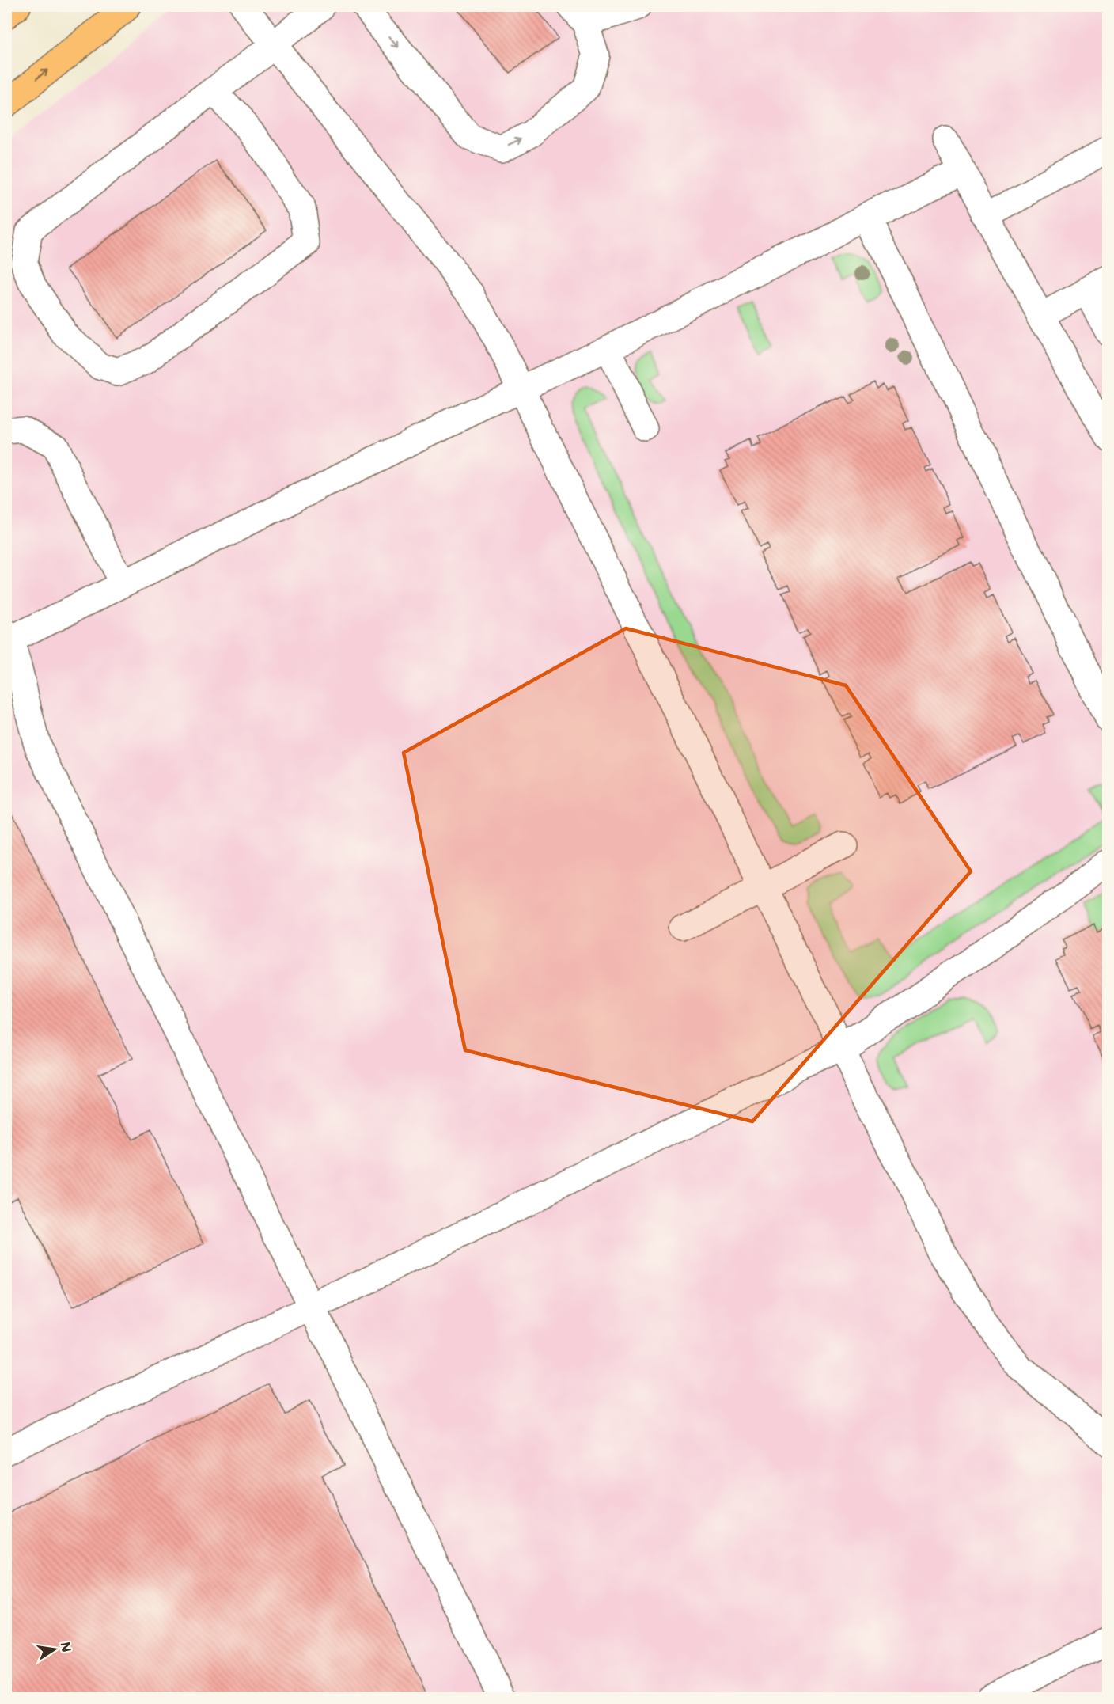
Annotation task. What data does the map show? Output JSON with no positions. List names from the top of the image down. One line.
{"north":"right"}
